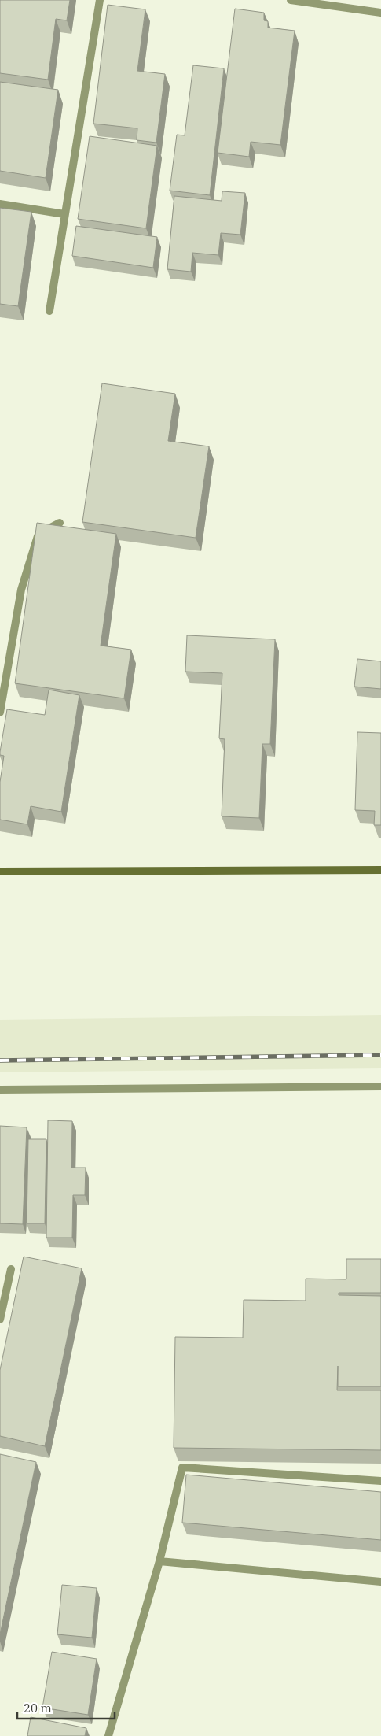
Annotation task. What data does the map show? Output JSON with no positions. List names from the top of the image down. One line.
{"scale_bar":"20 m"}
